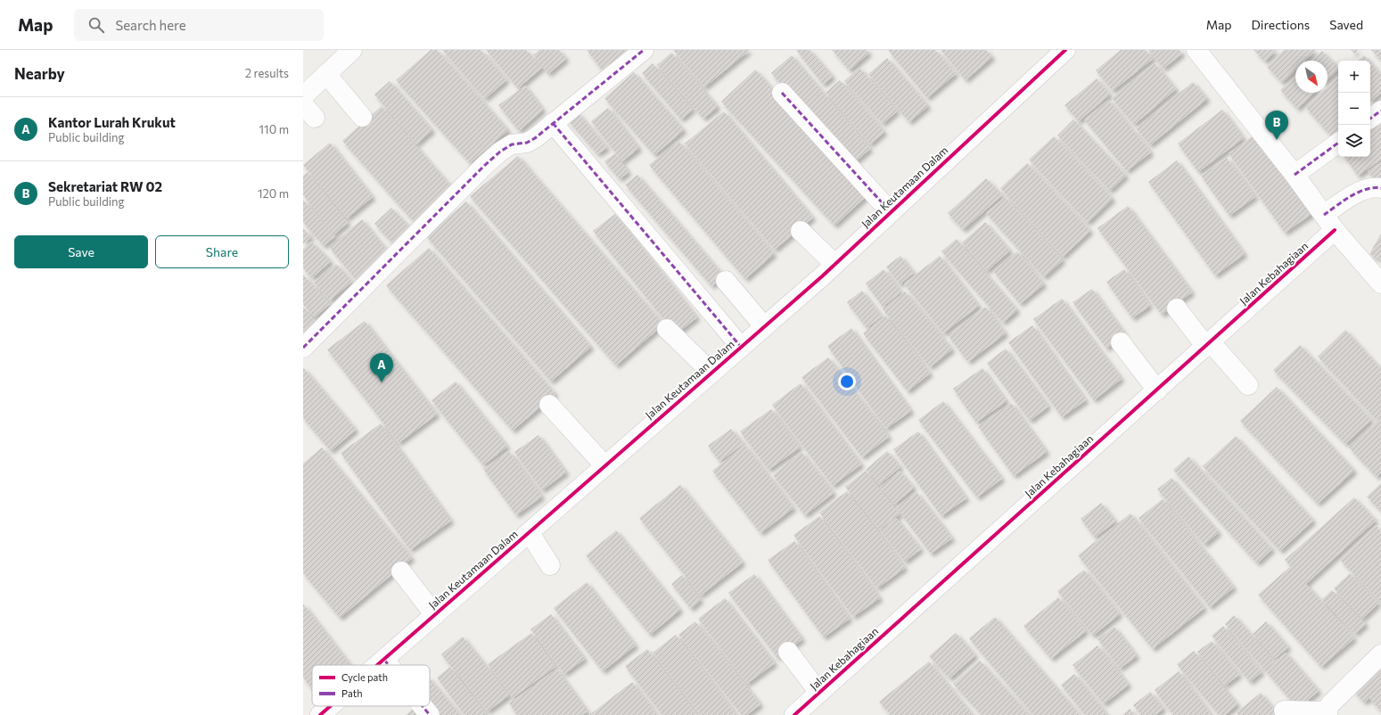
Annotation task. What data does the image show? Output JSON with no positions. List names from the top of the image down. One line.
{"streets":{"street":["Jalan Keutamaan Dalam","Jalan Kebahagiaan"]},"legend":["Cycle path","Path"],"north":"bottom right","page":{"header":"Map","search":"Search here","nav":["Map","Directions","Saved"],"heading":["Nearby","2 results"],"map_buttons":["+","−"],"list":[{"mark":"A","name":"Kantor Lurah Krukut","note":"Public building","value":"110 m"},{"mark":"B","name":"Sekretariat RW 02","note":"Public building","value":"120 m"}],"pins":["B","A"],"buttons":["Save","Share"]}}
